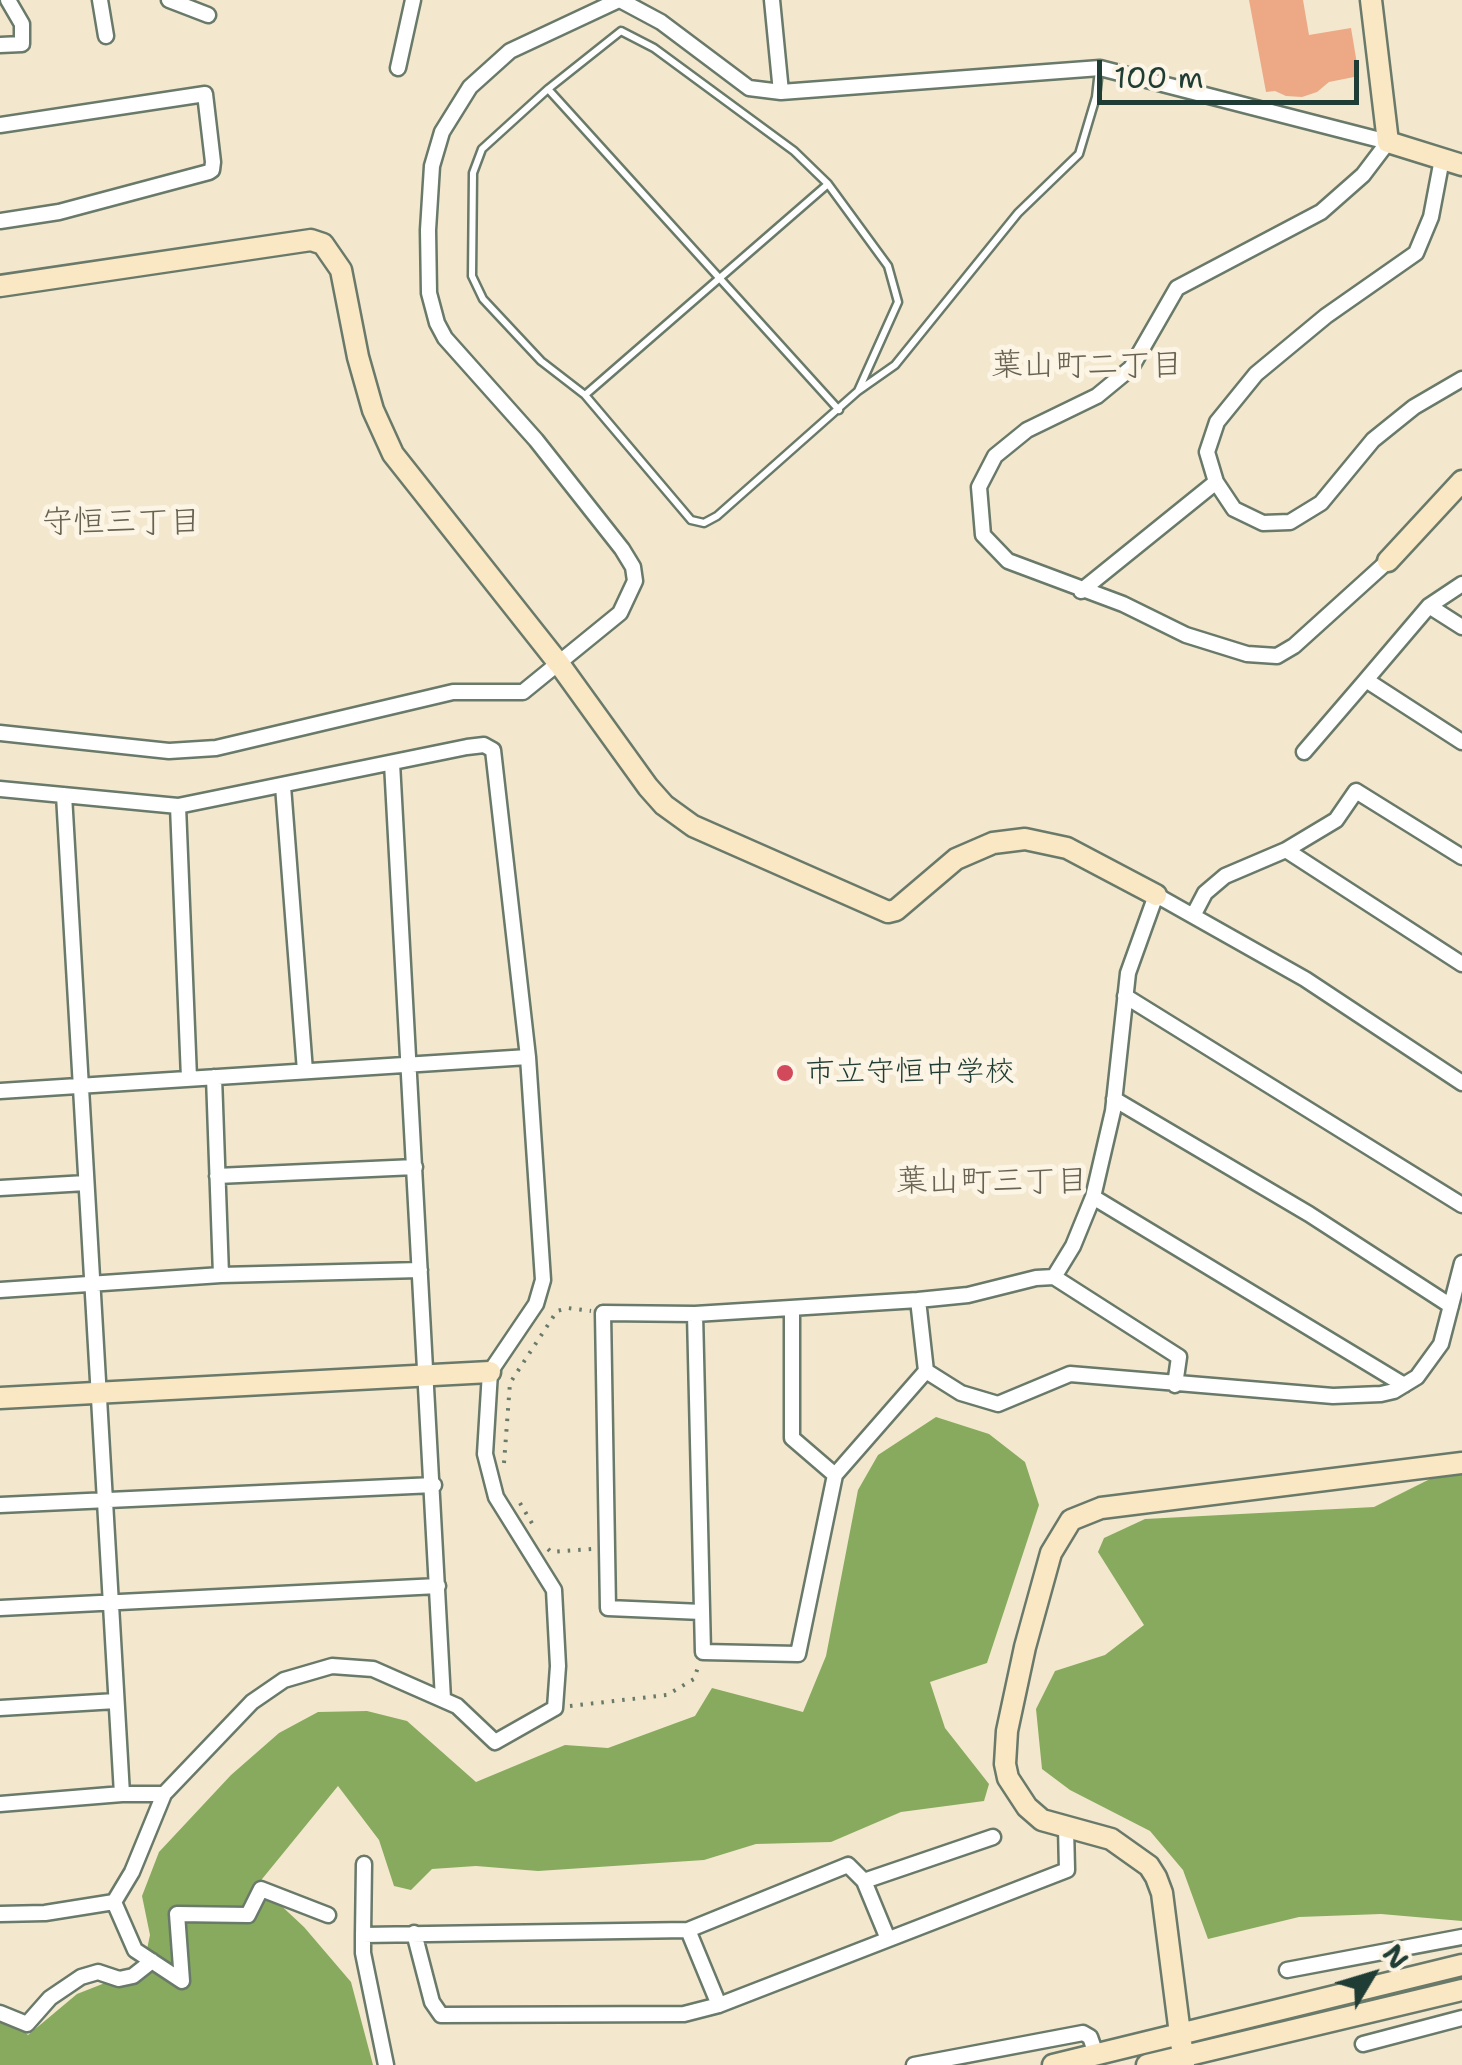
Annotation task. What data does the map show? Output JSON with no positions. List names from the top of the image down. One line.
{"districts":["葉山町二丁目","守恒三丁目","葉山町三丁目"],"places":["市立守恒中学校"],"scale_bar":"100 m","north":"top right"}
